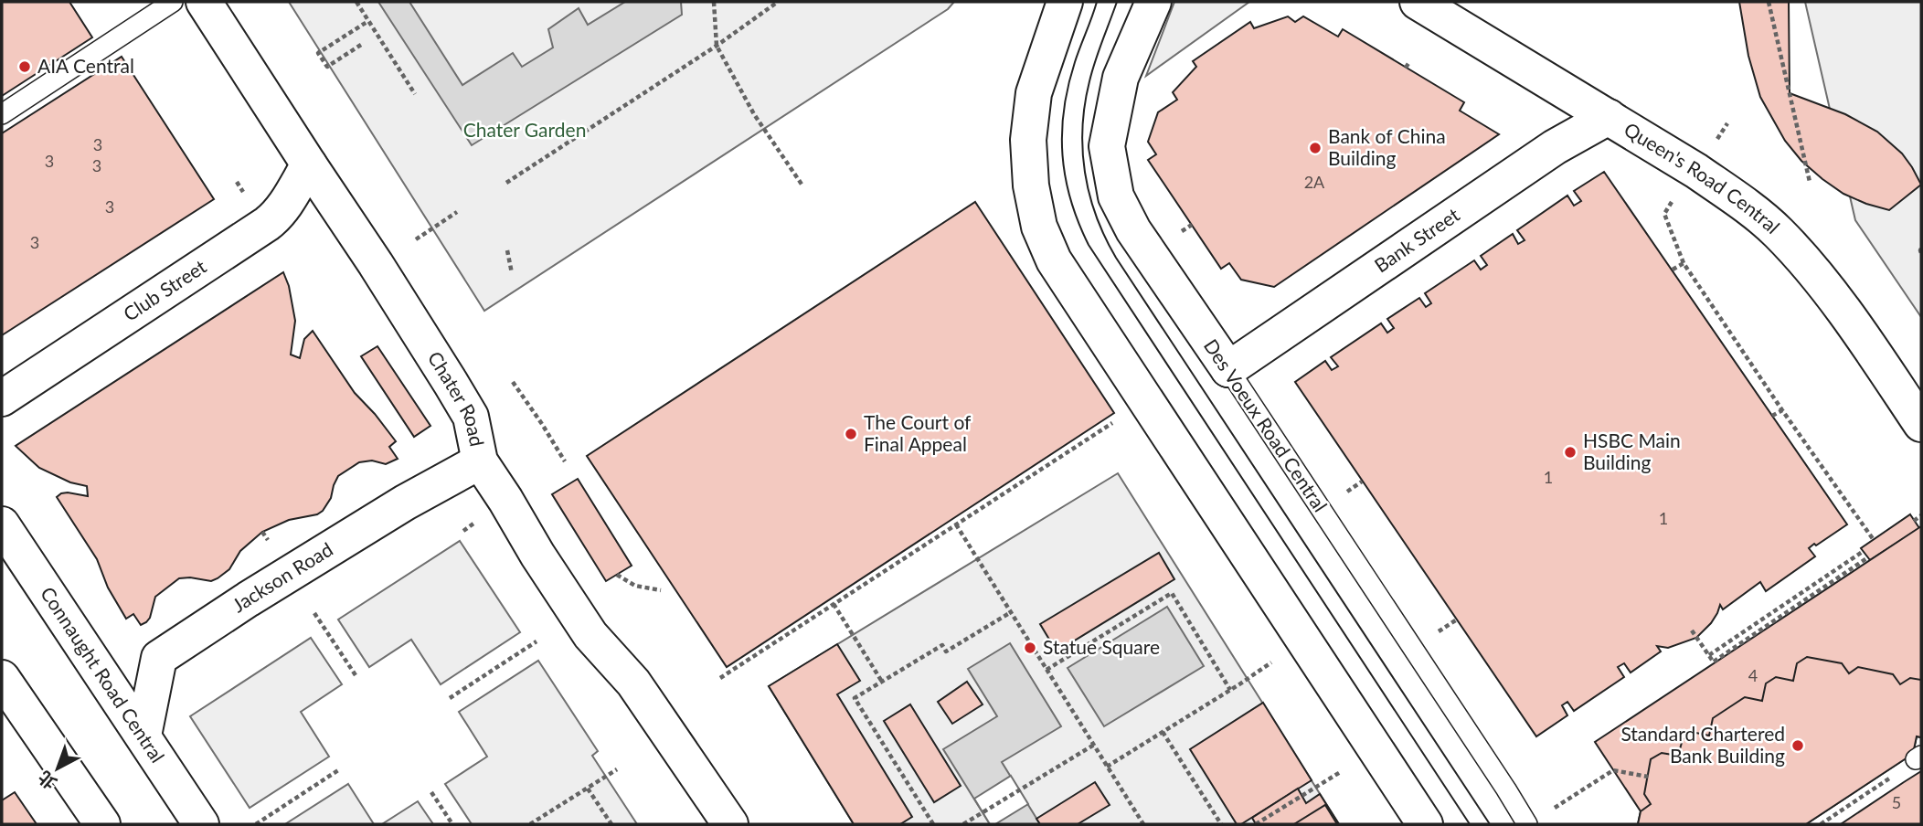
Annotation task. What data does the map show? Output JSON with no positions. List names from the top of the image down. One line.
{"streets":{"main road":["Queen's Road Central","Bank Street","Club Street","Chater Road","Des Voeux Road Central","Jackson Road","Connaught Road Central"]},"crossings":[["Queen's Road Central","Bank Street"],["Bank Street","Des Voeux Road Central"],["Club Street","Chater Road"],["Chater Road","Jackson Road"],["Jackson Road","Connaught Road Central"]],"parks":["Chater Garden"],"places":["AIA Central","Bank of China Building","The Court of Final Appeal","HSBC Main Building","Statue Square","Standard Chartered Bank Building"],"house_numbers":["3","3","3","2A","3","3","1","1","4","5"],"north":"bottom left"}
